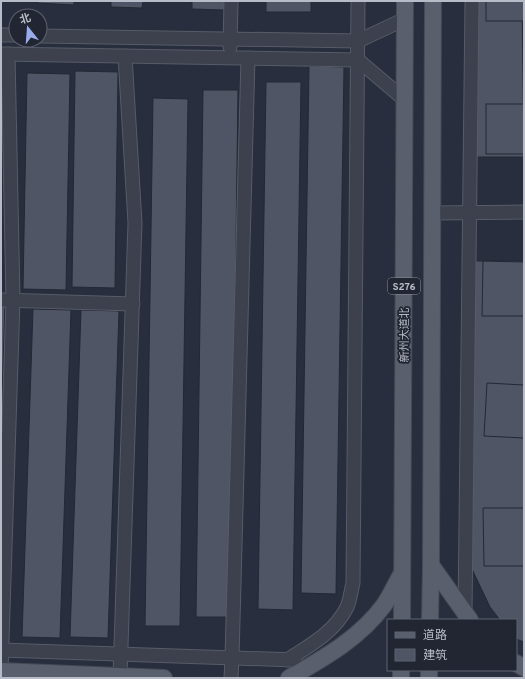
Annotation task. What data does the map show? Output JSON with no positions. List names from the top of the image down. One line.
{"streets":{"main road":["S276","新州大道北"]},"legend":["道路","建筑"],"north":"top"}
